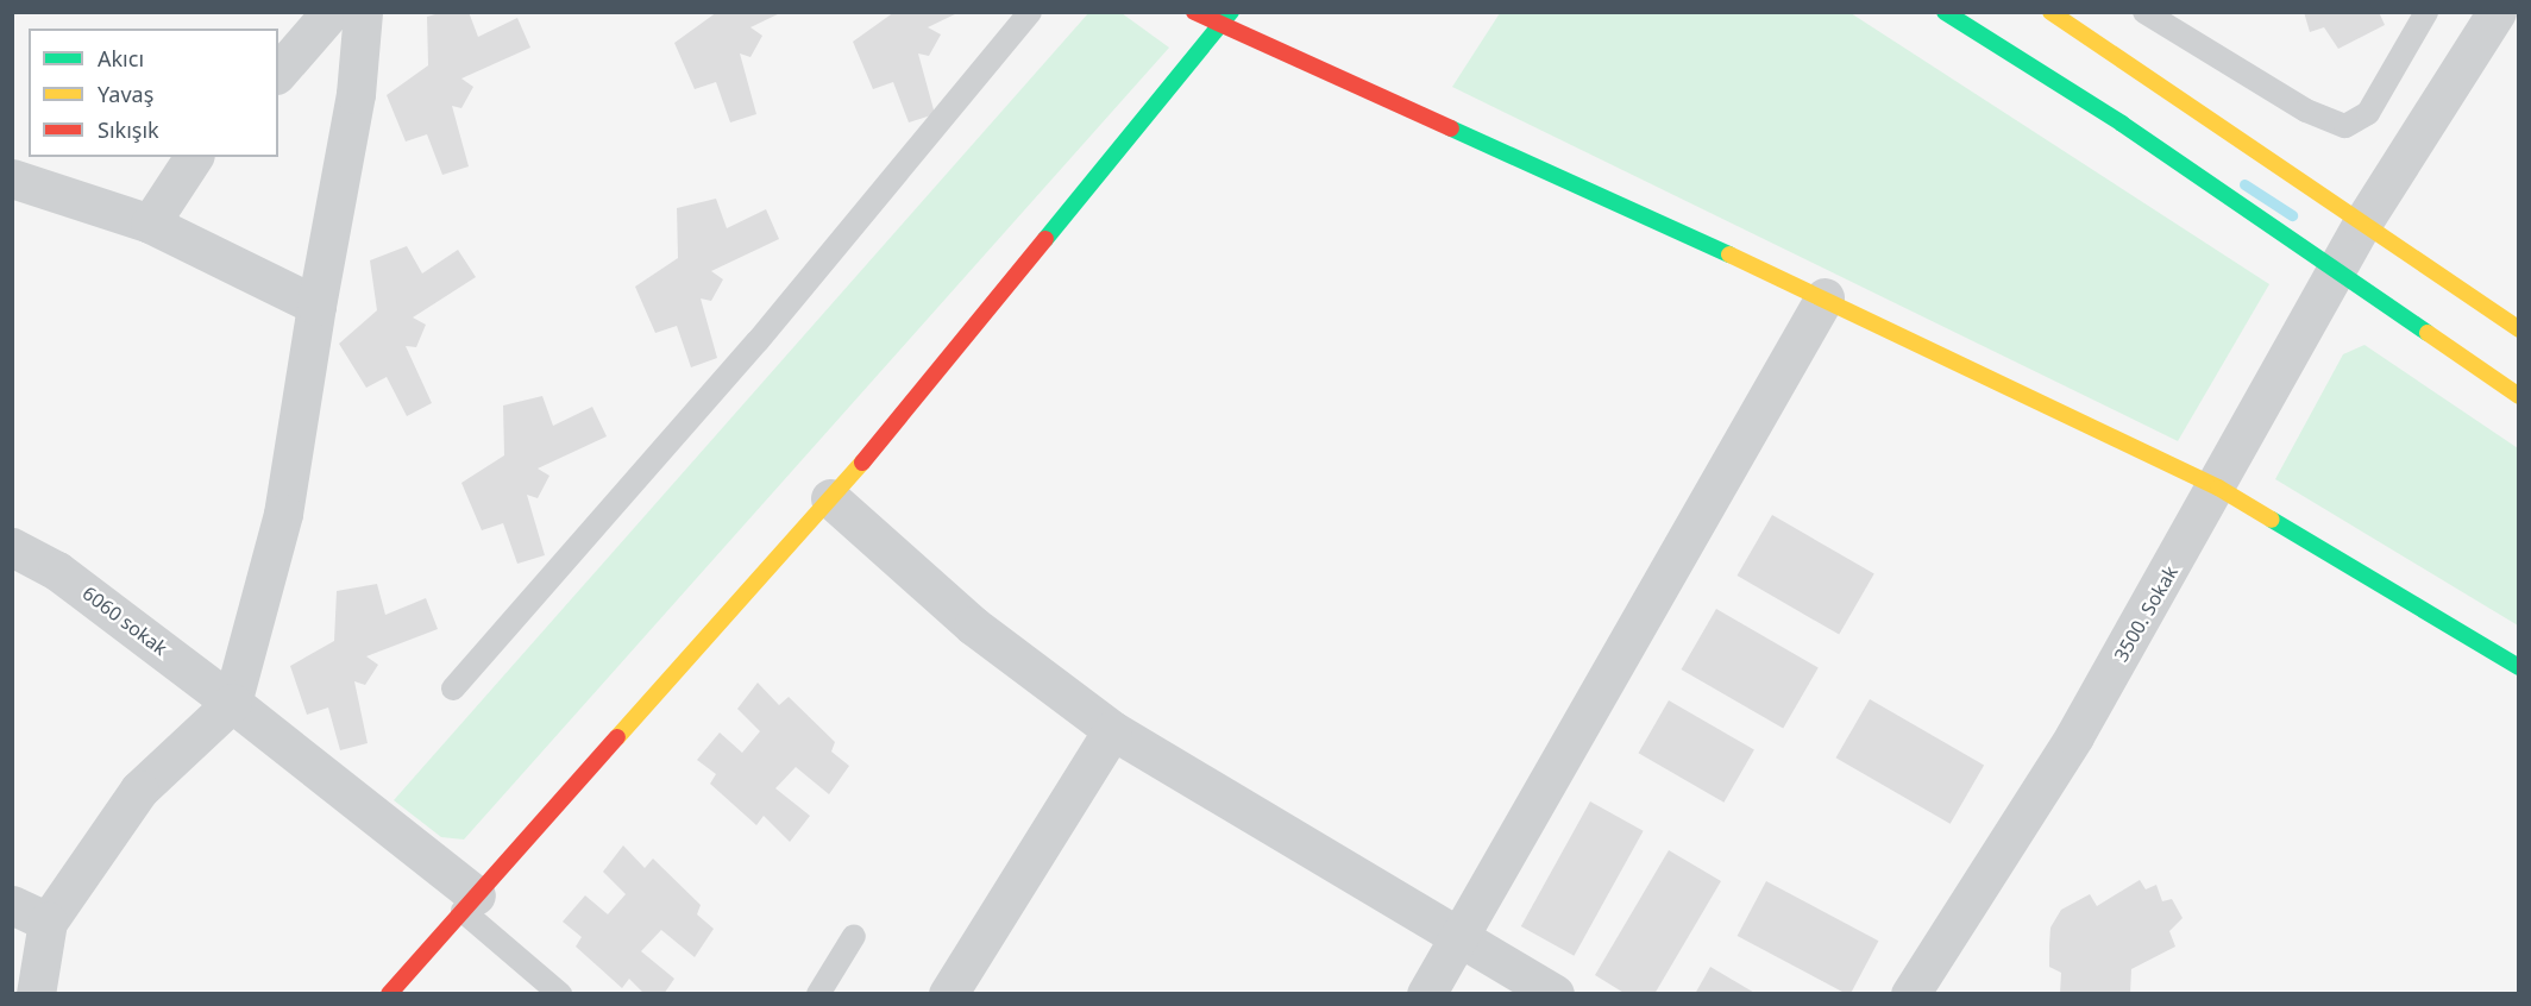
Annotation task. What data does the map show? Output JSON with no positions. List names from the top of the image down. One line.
{"streets":{"street":["3500. Sokak","6060 sokak"]},"legend":["Akıcı","Yavaş","Sıkışık"]}
